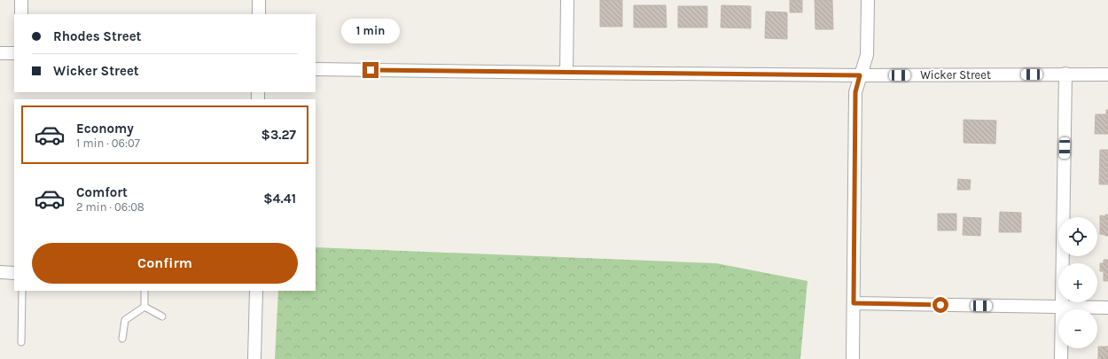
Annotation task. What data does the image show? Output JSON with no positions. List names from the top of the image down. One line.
{"streets":{"street":["Wicker Street"]},"page":{"banner":["Rhodes Street","Wicker Street"],"bubble":"1 min","list":[{"name":"Economy","note":"1 min · 06:07","value":"$3.27"},{"name":"Comfort","note":"2 min · 06:08","value":"$4.41"}],"map_buttons":["+","−"],"buttons":"Confirm"}}
